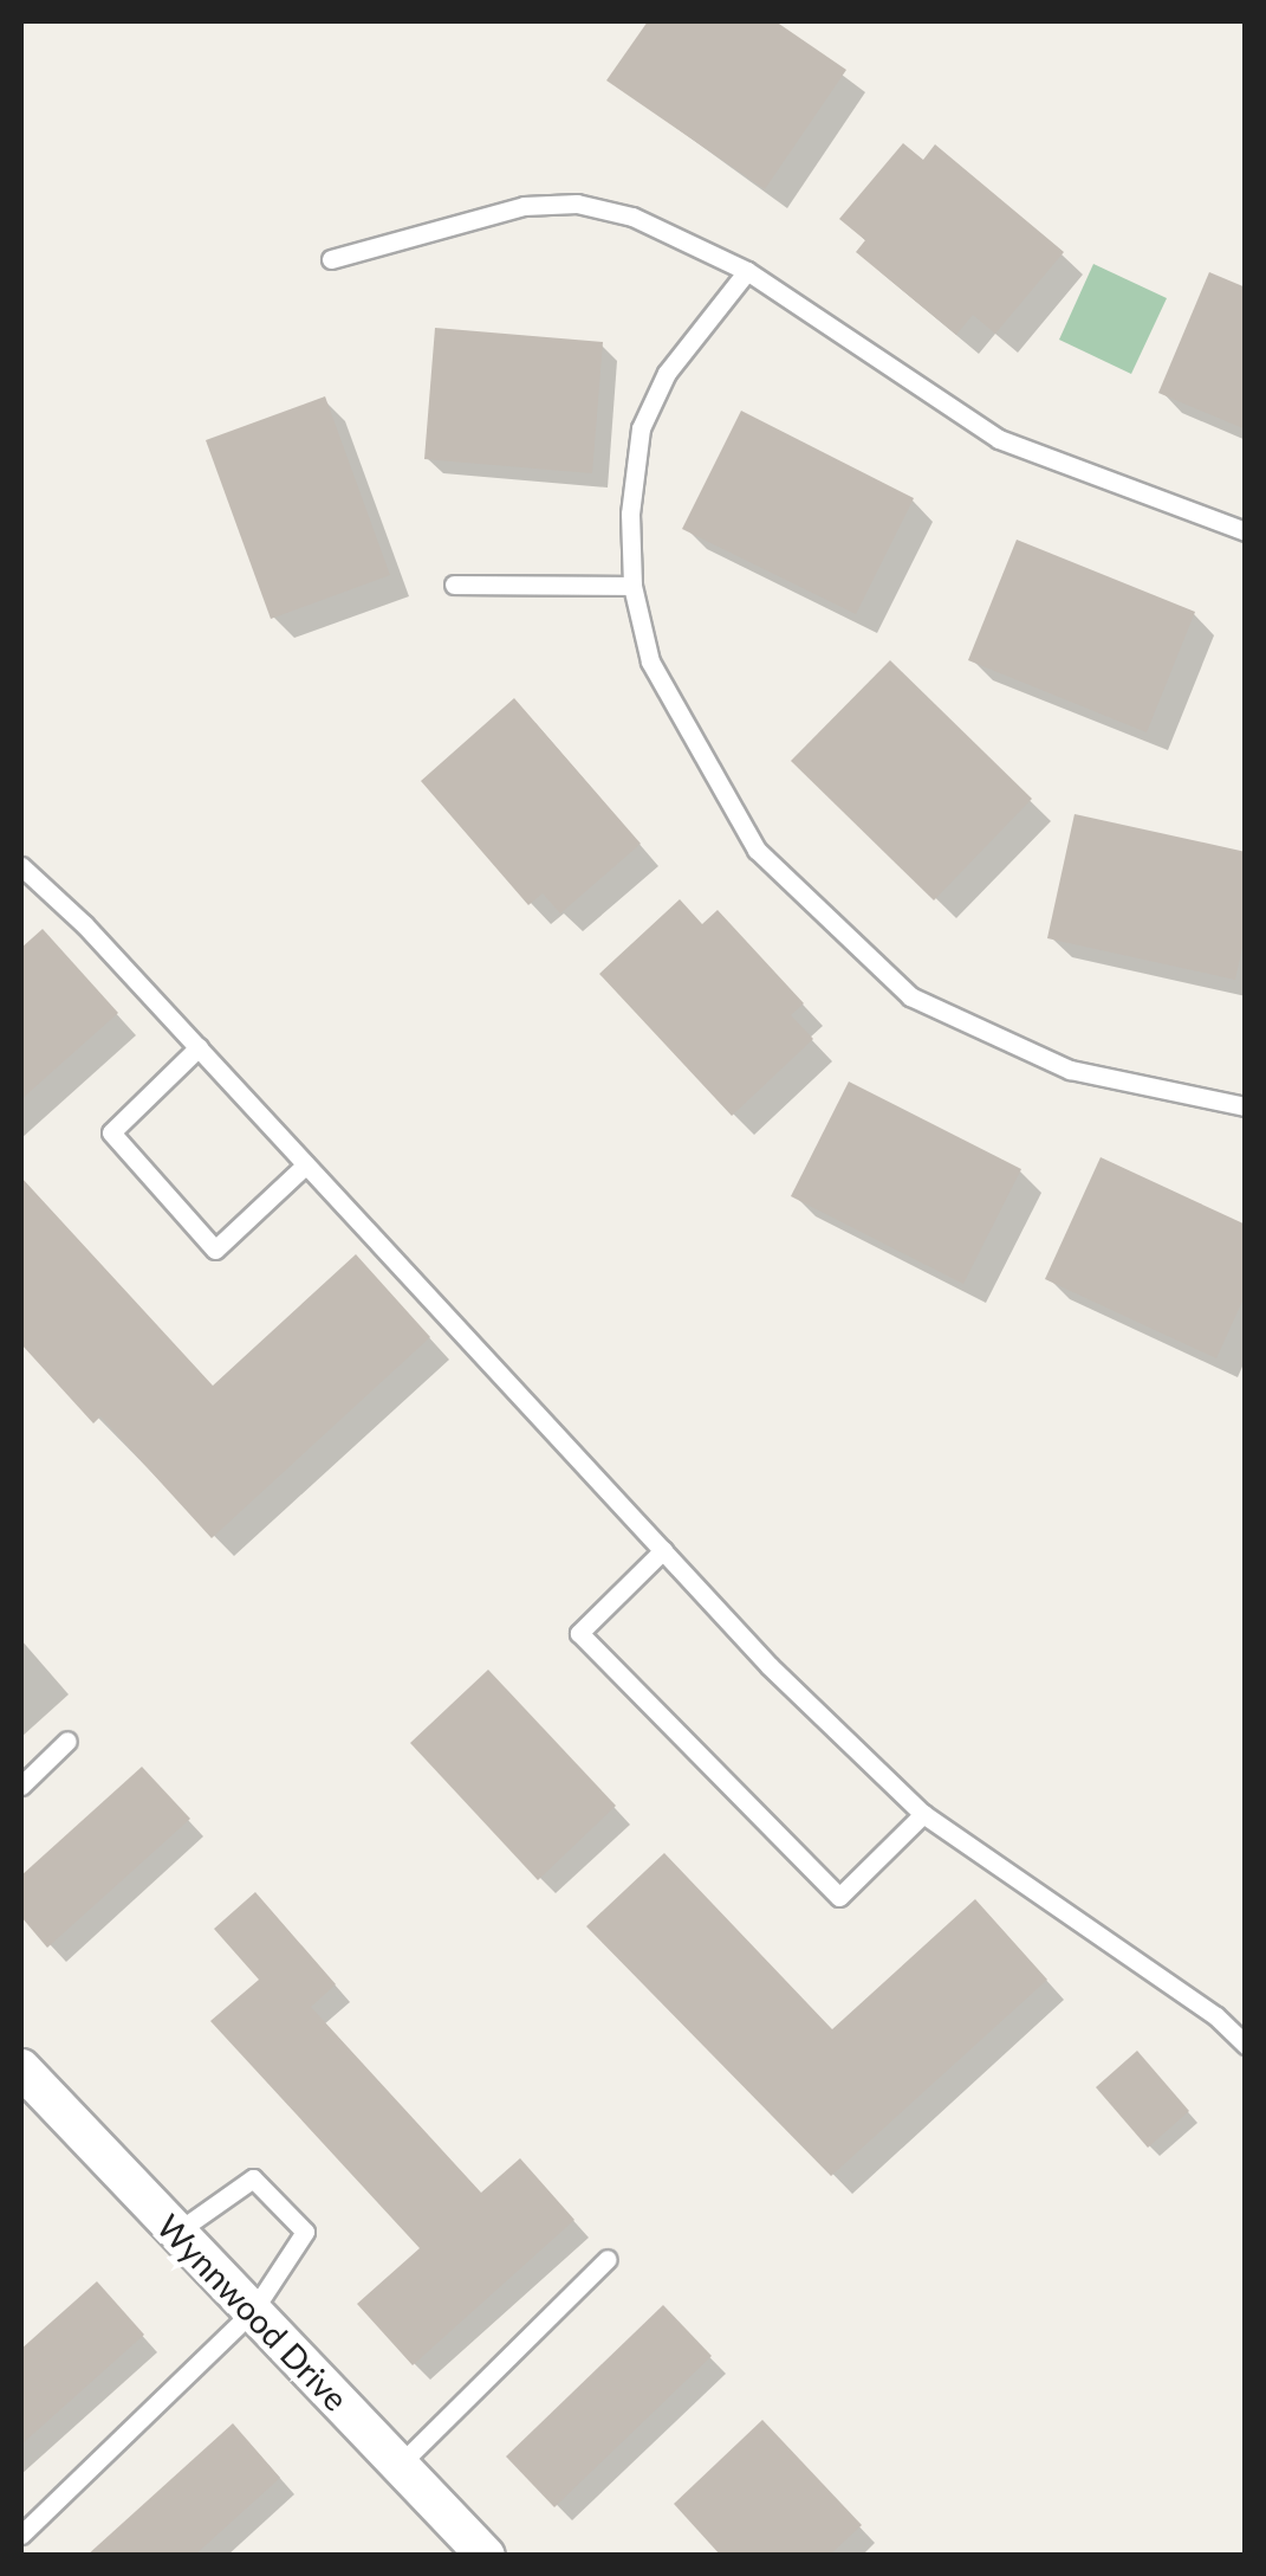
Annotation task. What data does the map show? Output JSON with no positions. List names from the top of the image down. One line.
{"streets":{"street":["Wynnwood Drive"]}}
